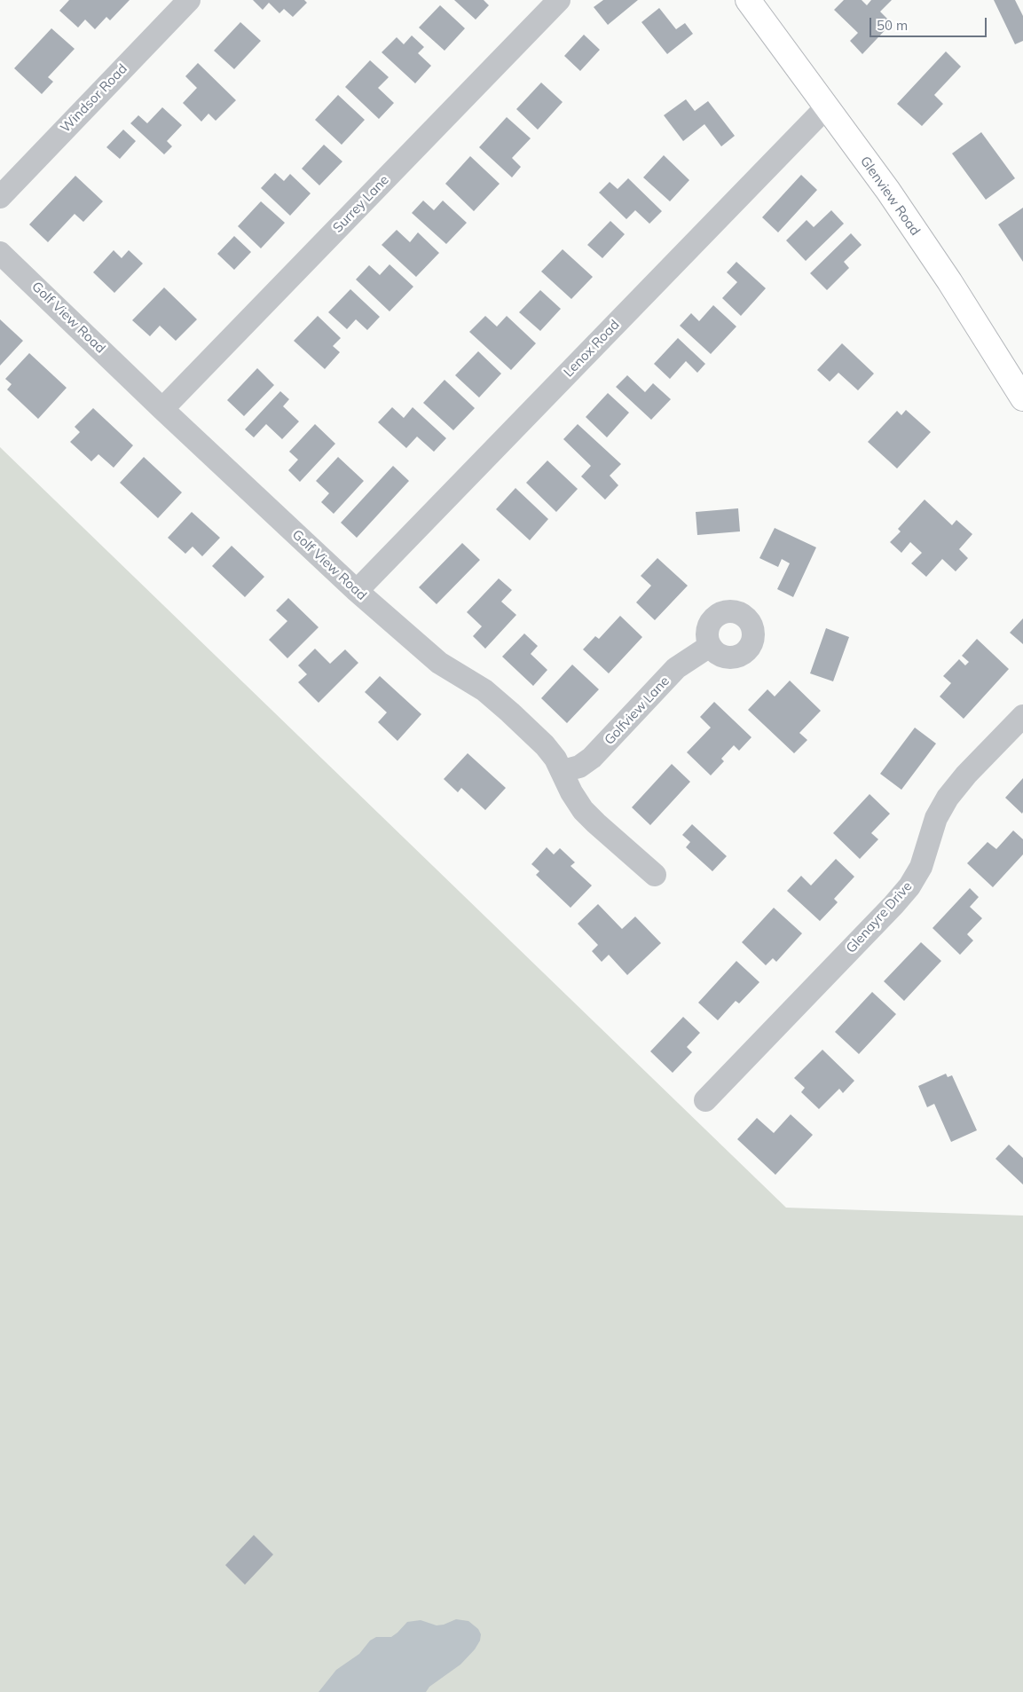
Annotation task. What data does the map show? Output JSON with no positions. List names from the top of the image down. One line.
{"streets":{"main road":["Glenview Road"],"street":["Windsor Road","Surrey Lane","Golf View Road","Lenox Road","Golfview Lane","Glenayre Drive"]},"crossings":[["Glenview Road","Lenox Road"],["Surrey Lane","Golf View Road"],["Golf View Road","Lenox Road"],["Golf View Road","Golfview Lane"]],"scale_bar":"50 m"}
